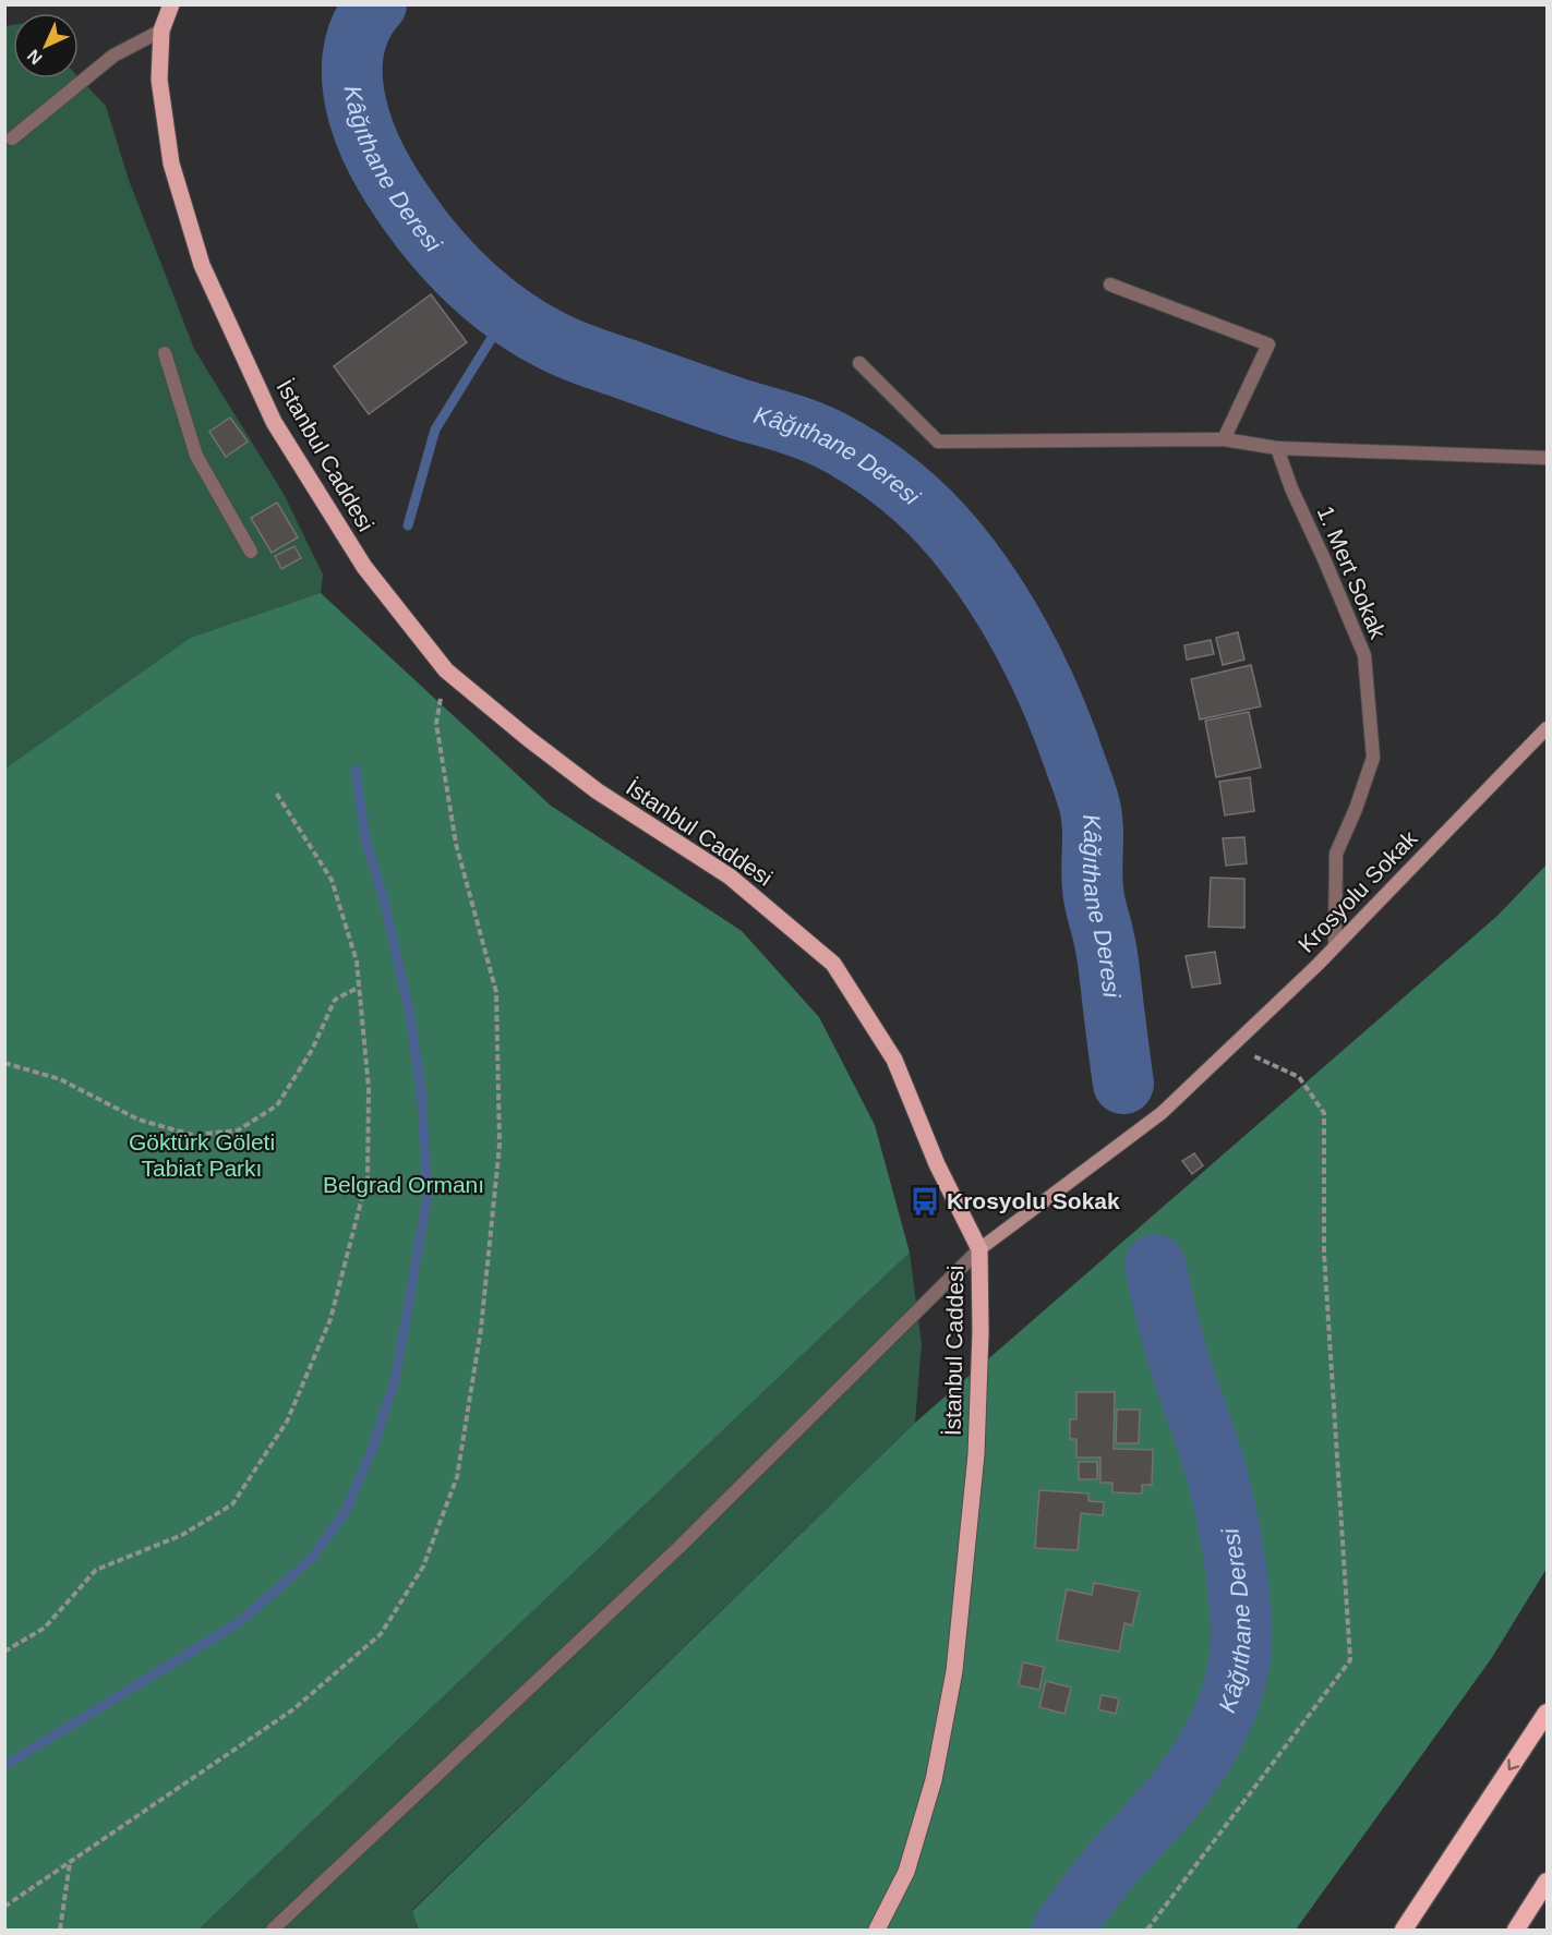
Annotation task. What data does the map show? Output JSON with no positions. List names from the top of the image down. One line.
{"streets":{"main road":["İstanbul Caddesi","Krosyolu Sokak"],"street":["1. Mert Sokak"]},"crossings":[["İstanbul Caddesi","Krosyolu Sokak"],["1. Mert Sokak","Krosyolu Sokak"]],"water":["Kâğıthane Deresi"],"parks":["Göktürk Göleti Tabiat Parkı","Belgrad Ormanı"],"places":{"bus stop":["Krosyolu Sokak"]},"north":"bottom left"}
